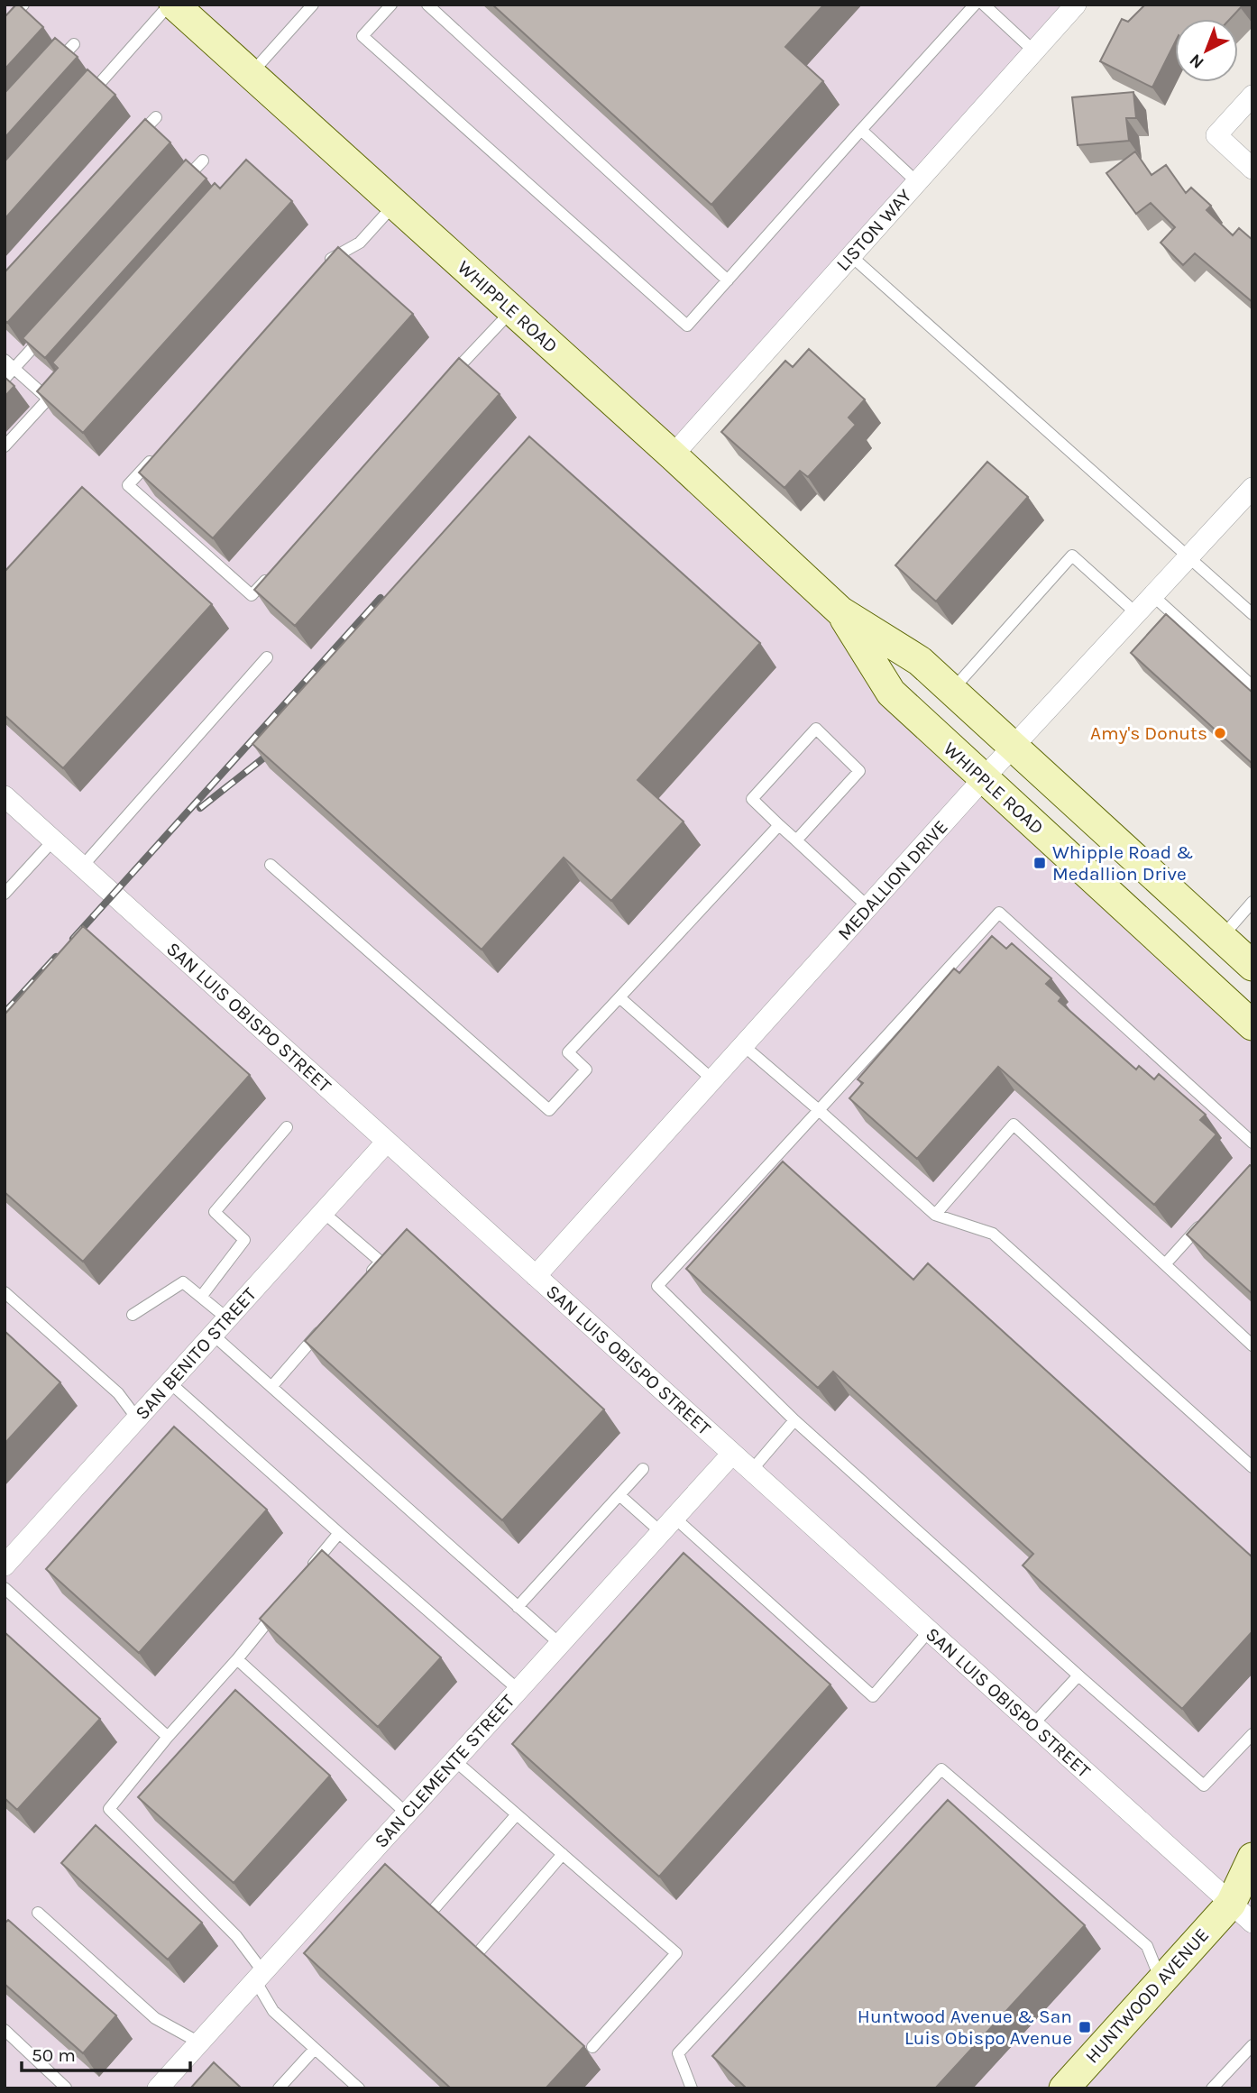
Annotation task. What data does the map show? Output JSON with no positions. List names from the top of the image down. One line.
{"streets":{"main road":["WHIPPLE ROAD","HUNTWOOD AVENUE"],"street":["LISTON WAY","MEDALLION DRIVE","SAN LUIS OBISPO STREET","SAN BENITO STREET","SAN CLEMENTE STREET"]},"crossings":[["LISTON WAY","WHIPPLE ROAD"],["WHIPPLE ROAD","MEDALLION DRIVE"],["MEDALLION DRIVE","SAN LUIS OBISPO STREET"],["SAN LUIS OBISPO STREET","SAN BENITO STREET"],["SAN LUIS OBISPO STREET","SAN CLEMENTE STREET"],["SAN LUIS OBISPO STREET","HUNTWOOD AVENUE"]],"places":{"other":["Amy's Donuts"],"transit":["Whipple Road & Medallion Drive","Huntwood Avenue & San Luis Obispo Avenue"]},"scale_bar":"50 m","north":"bottom left"}
